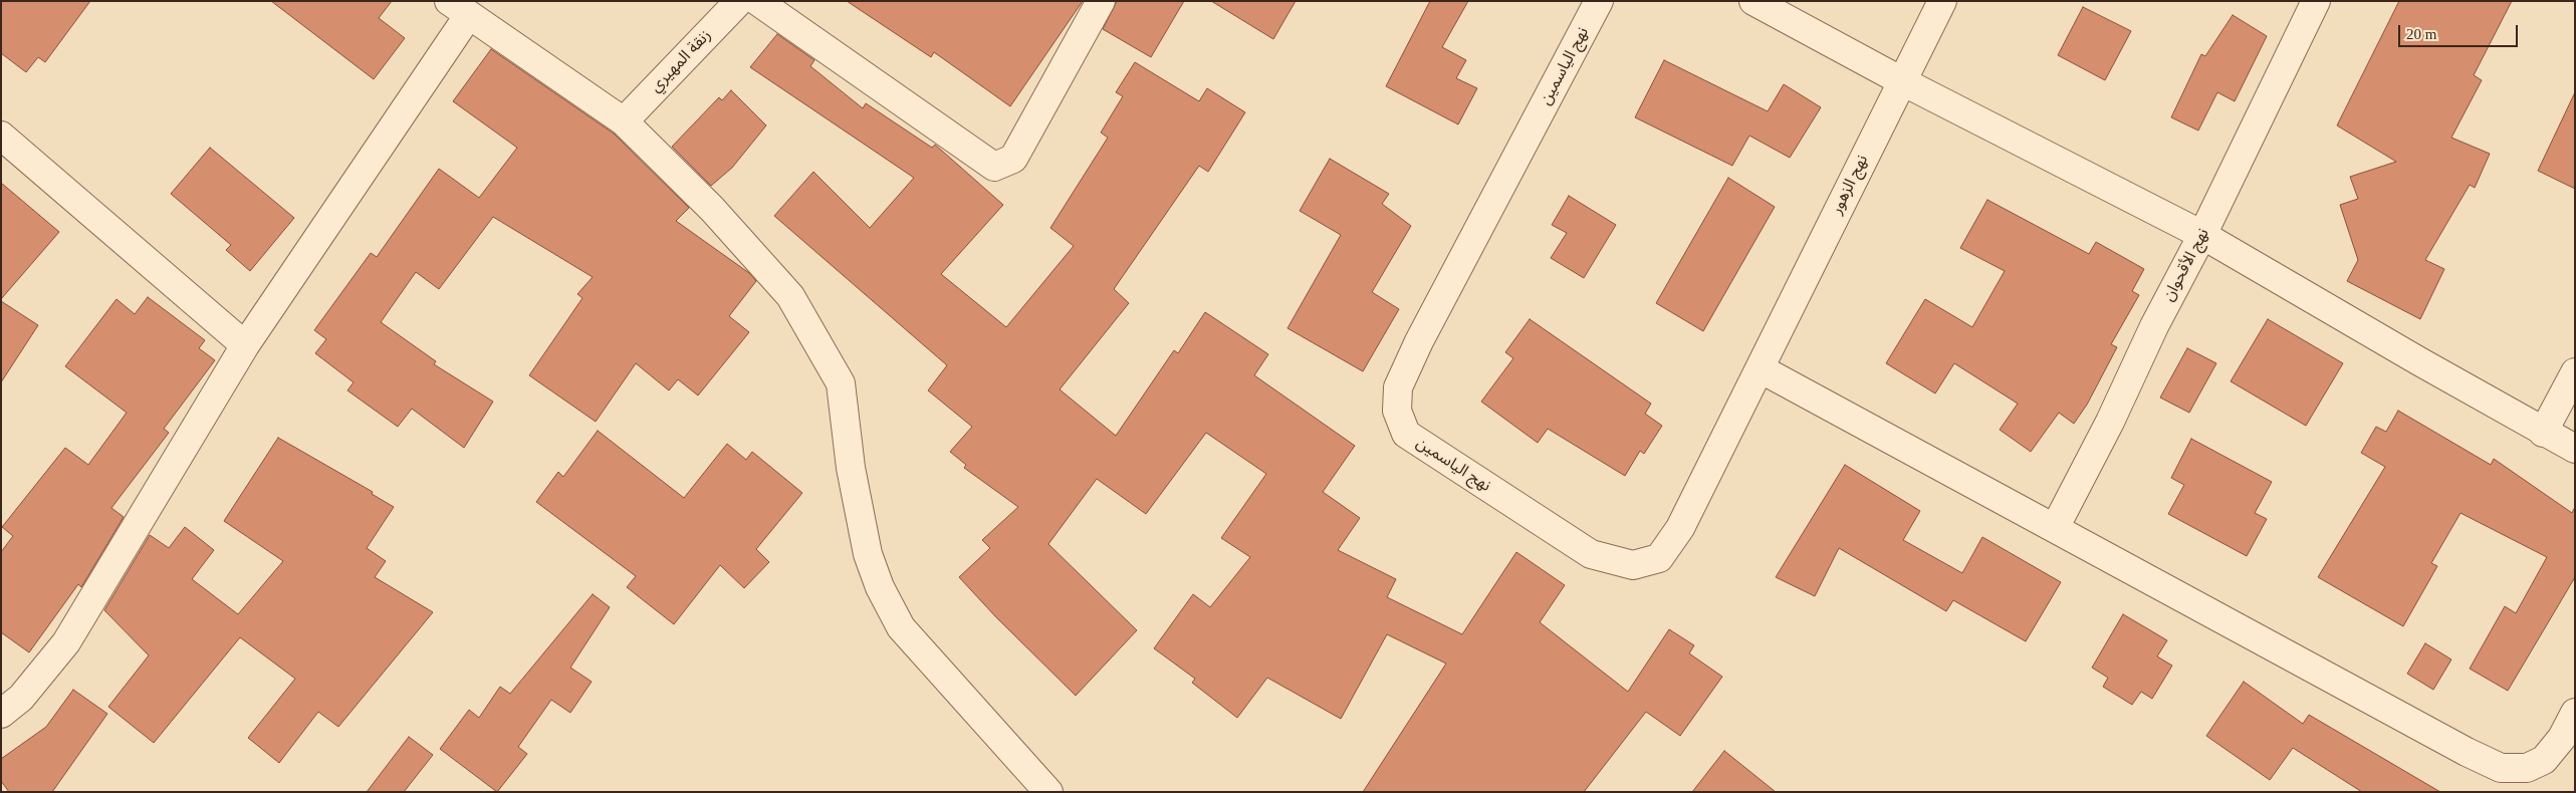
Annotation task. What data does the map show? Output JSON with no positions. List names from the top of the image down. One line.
{"streets":{"street":["زنقة المهيري","نهج الياسمين","نهج الزهور","نهج الأقحوان"]},"crossings":[["نهج الياسمين","نهج الزهور"]],"scale_bar":"20 m"}
